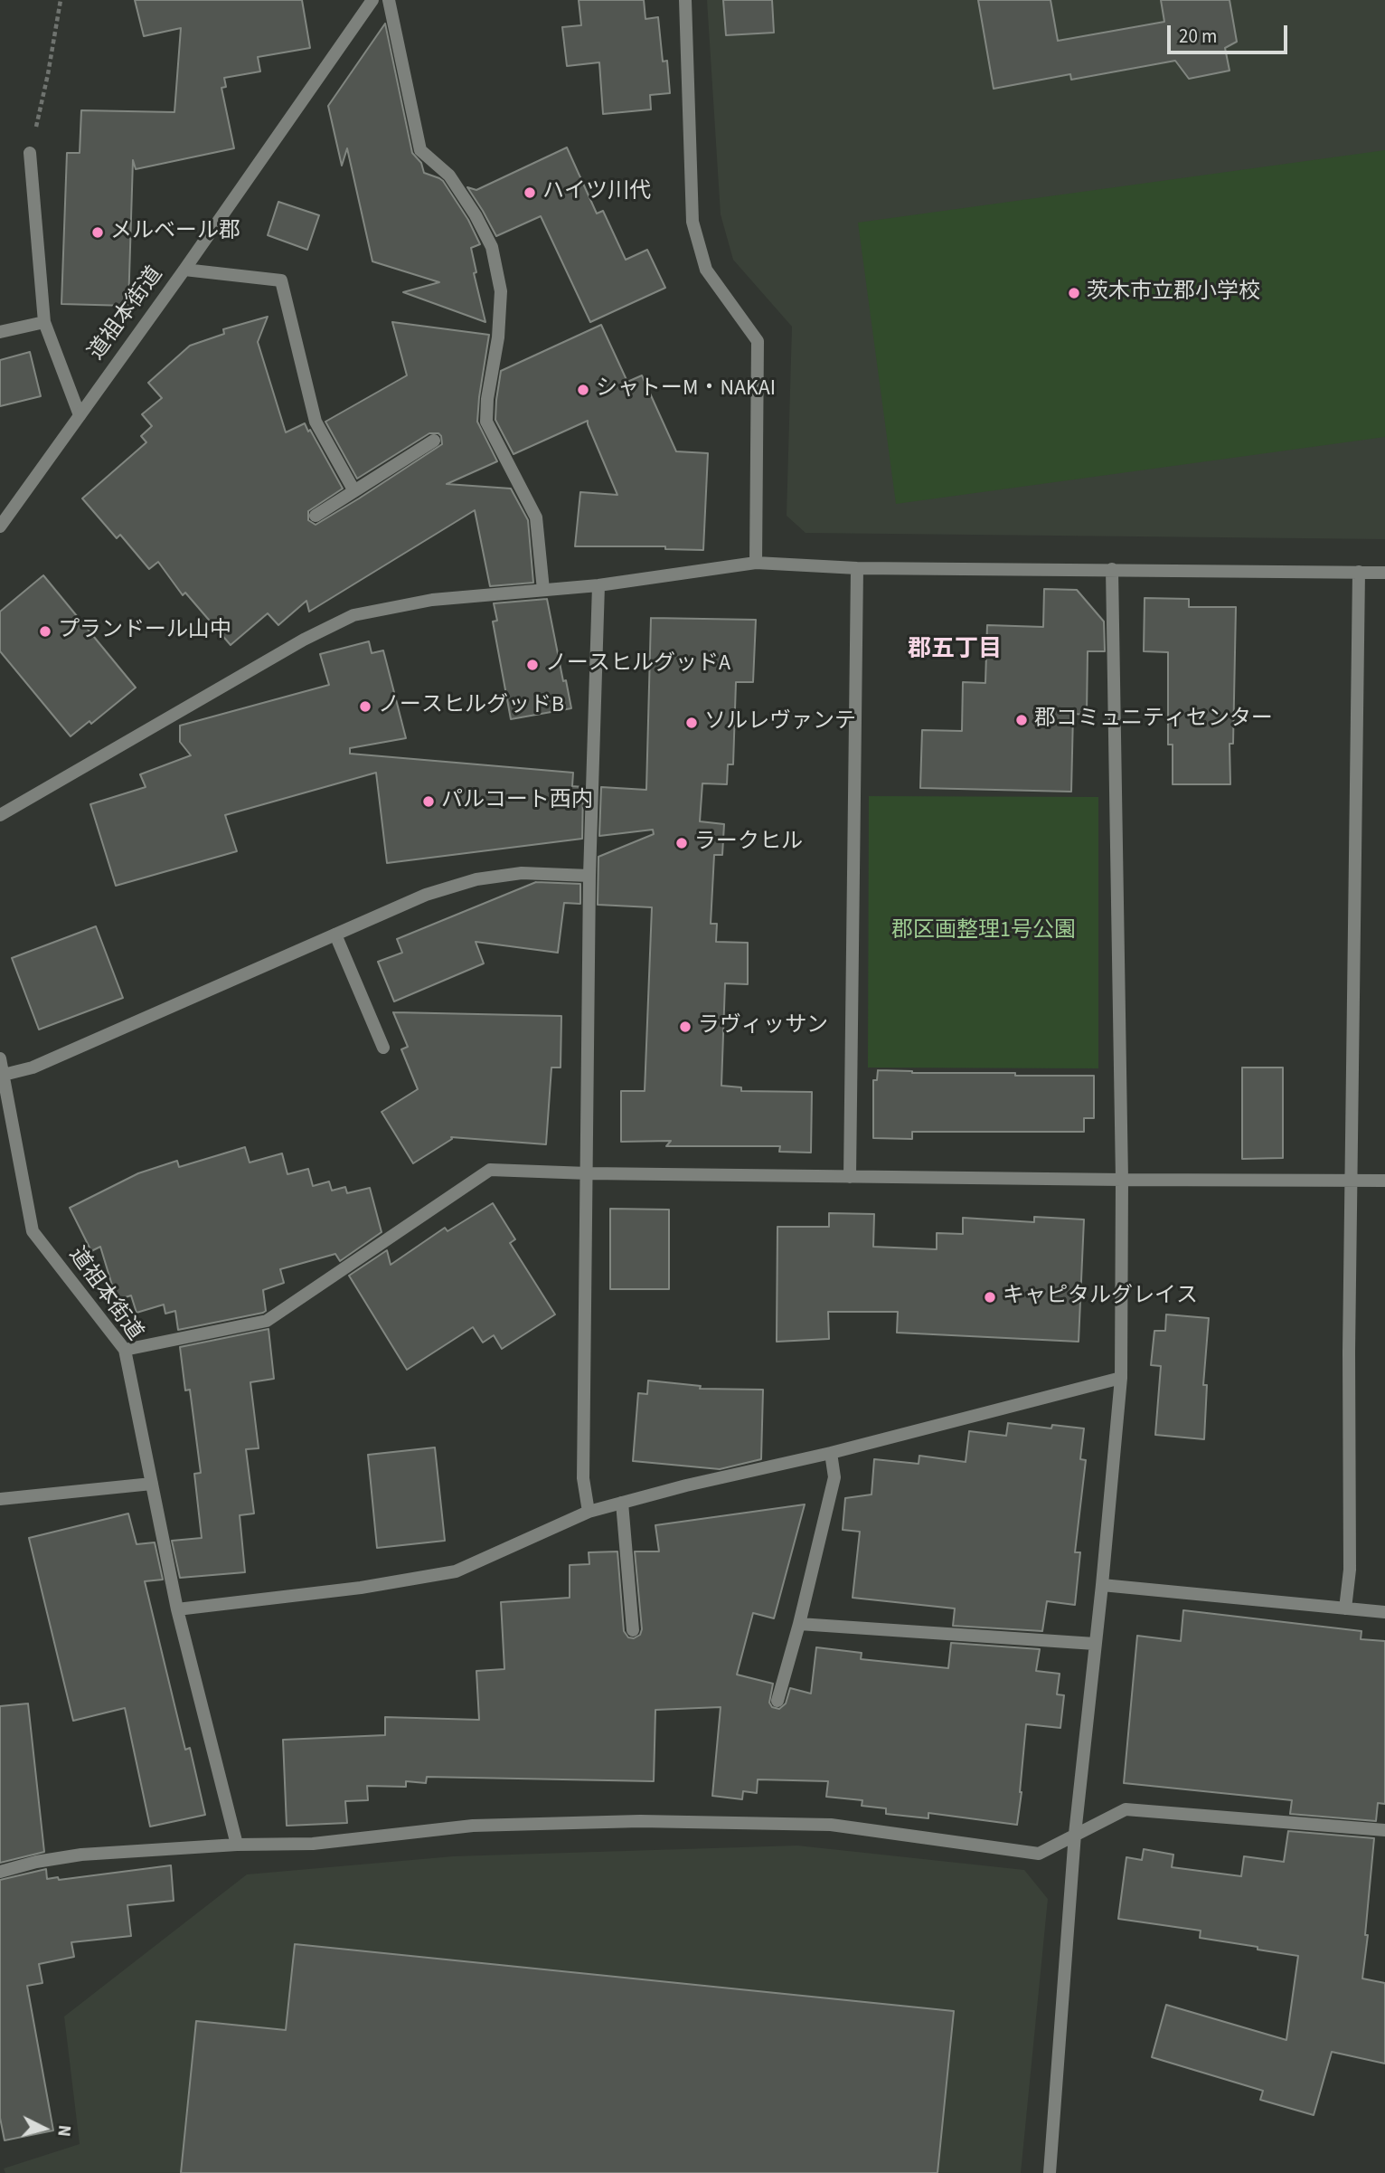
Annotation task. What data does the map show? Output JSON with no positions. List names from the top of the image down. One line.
{"streets":{"street":["道祖本街道"]},"districts":["郡五丁目"],"parks":["郡区画整理1号公園"],"places":["ハイツ川代","メルベール郡","茨木市立郡小学校","シャトーM・NAKAI","プランドール山中","ノースヒルグッドA","ノースヒルグッドB","郡コミュニティセンター","ソルレヴァンテ","パルコート西内","ラークヒル","ラヴィッサン","キャピタルグレイス"],"scale_bar":"20 m","north":"right"}
